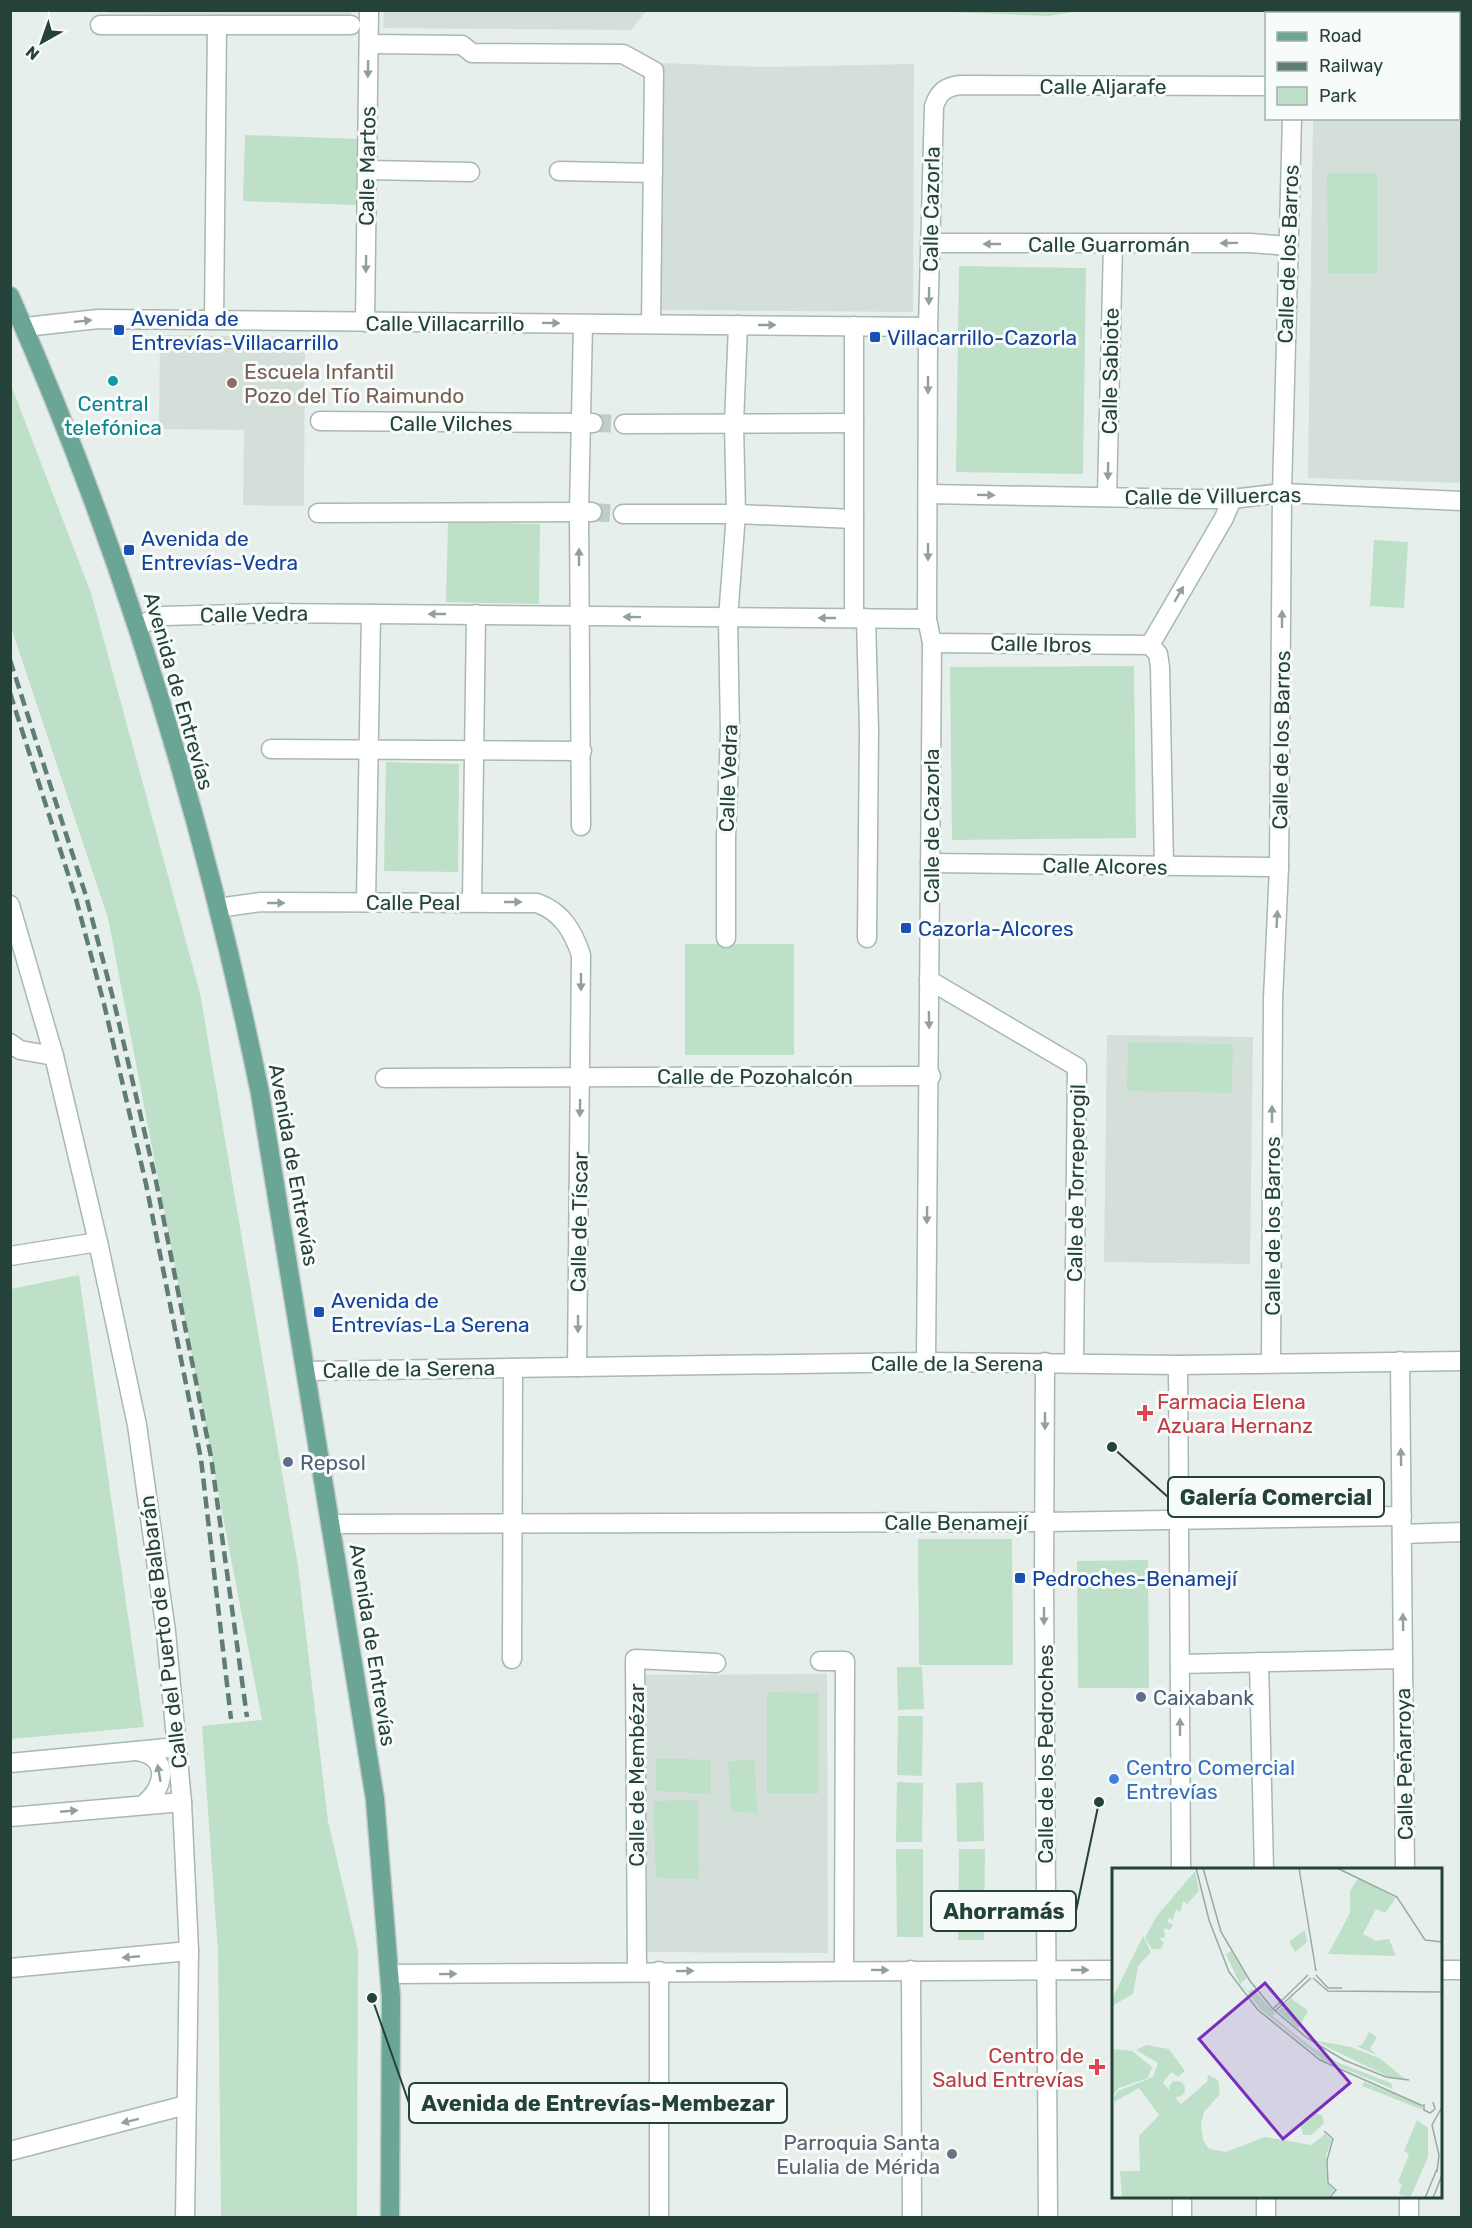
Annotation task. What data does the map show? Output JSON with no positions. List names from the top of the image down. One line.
{"streets":{"main road":["Avenida de Entrevías"],"street":["Calle Aljarafe","Calle Martos","Calle Cazorla","Calle Guarromán","Calle de los Barros","Calle Villacarrillo","Calle Sabiote","Calle Vilches","Calle de Villuercas","Calle Vedra","Calle Ibros","Calle de Cazorla","Calle Alcores","Calle Peal","Calle de Pozohalcón","Calle de Torreperogil","Calle de Tíscar","Calle de la Serena","Calle Benamejí","Calle del Puerto de Balbarán","Calle de los Pedroches","Calle Peñarroya","Calle de Membézar"]},"crossings":[["Calle Aljarafe","Calle Cazorla"],["Calle Martos","Calle Villacarrillo"],["Calle Cazorla","Calle Guarromán"],["Calle Cazorla","Calle Villacarrillo"],["Calle Cazorla","Calle de Cazorla"],["Calle Guarromán","Calle de los Barros"],["Calle Guarromán","Calle Sabiote"],["Calle de los Barros","Calle de Villuercas"],["Calle de los Barros","Calle Alcores"],["Calle de los Barros","Calle de la Serena"],["Calle Villacarrillo","Avenida de Entrevías"],["Calle Villacarrillo","Calle de Cazorla"],["Calle Sabiote","Calle de Villuercas"],["Calle de Villuercas","Calle de Cazorla"],["Calle Vedra","Avenida de Entrevías"],["Calle Vedra","Calle de Cazorla"],["Calle Ibros","Calle de Cazorla"],["Avenida de Entrevías","Calle Peal"],["Avenida de Entrevías","Calle de la Serena"],["Avenida de Entrevías","Calle Benamejí"],["Calle de Cazorla","Calle Alcores"],["Calle de Cazorla","Calle de Pozohalcón"],["Calle de Cazorla","Calle de Torreperogil"],["Calle de Cazorla","Calle de la Serena"],["Calle Peal","Calle de Tíscar"],["Calle de Pozohalcón","Calle de Tíscar"],["Calle de Torreperogil","Calle de la Serena"],["Calle de Tíscar","Calle de la Serena"],["Calle de la Serena","Calle Benamejí"],["Calle de la Serena","Calle de los Pedroches"],["Calle Benamejí","Calle de los Pedroches"],["Calle Benamejí","Calle Peñarroya"]],"one_way":["Calle Cazorla","Calle Guarromán","Calle de los Barros","Calle Sabiote","Calle de Tíscar"],"places":{"transit":["Avenida de Entrevías-Villacarrillo","Villacarrillo-Cazorla","Avenida de Entrevías-Vedra","Cazorla-Alcores","Avenida de Entrevías-La Serena","Pedroches-Benamejí"],"other":["Central telefónica","Escuela Infantil Pozo del Tío Raimundo","Galería Comercial","Repsol","Caixabank","Centro Comercial Entrevías","Ahorramás","Avenida de Entrevías-Membezar","Parroquia Santa Eulalia de Mérida"],"health":["Farmacia Elena Azuara Hernanz","Centro de Salud Entrevías"]},"legend":["Road","Railway","Park"],"north":"bottom left"}
